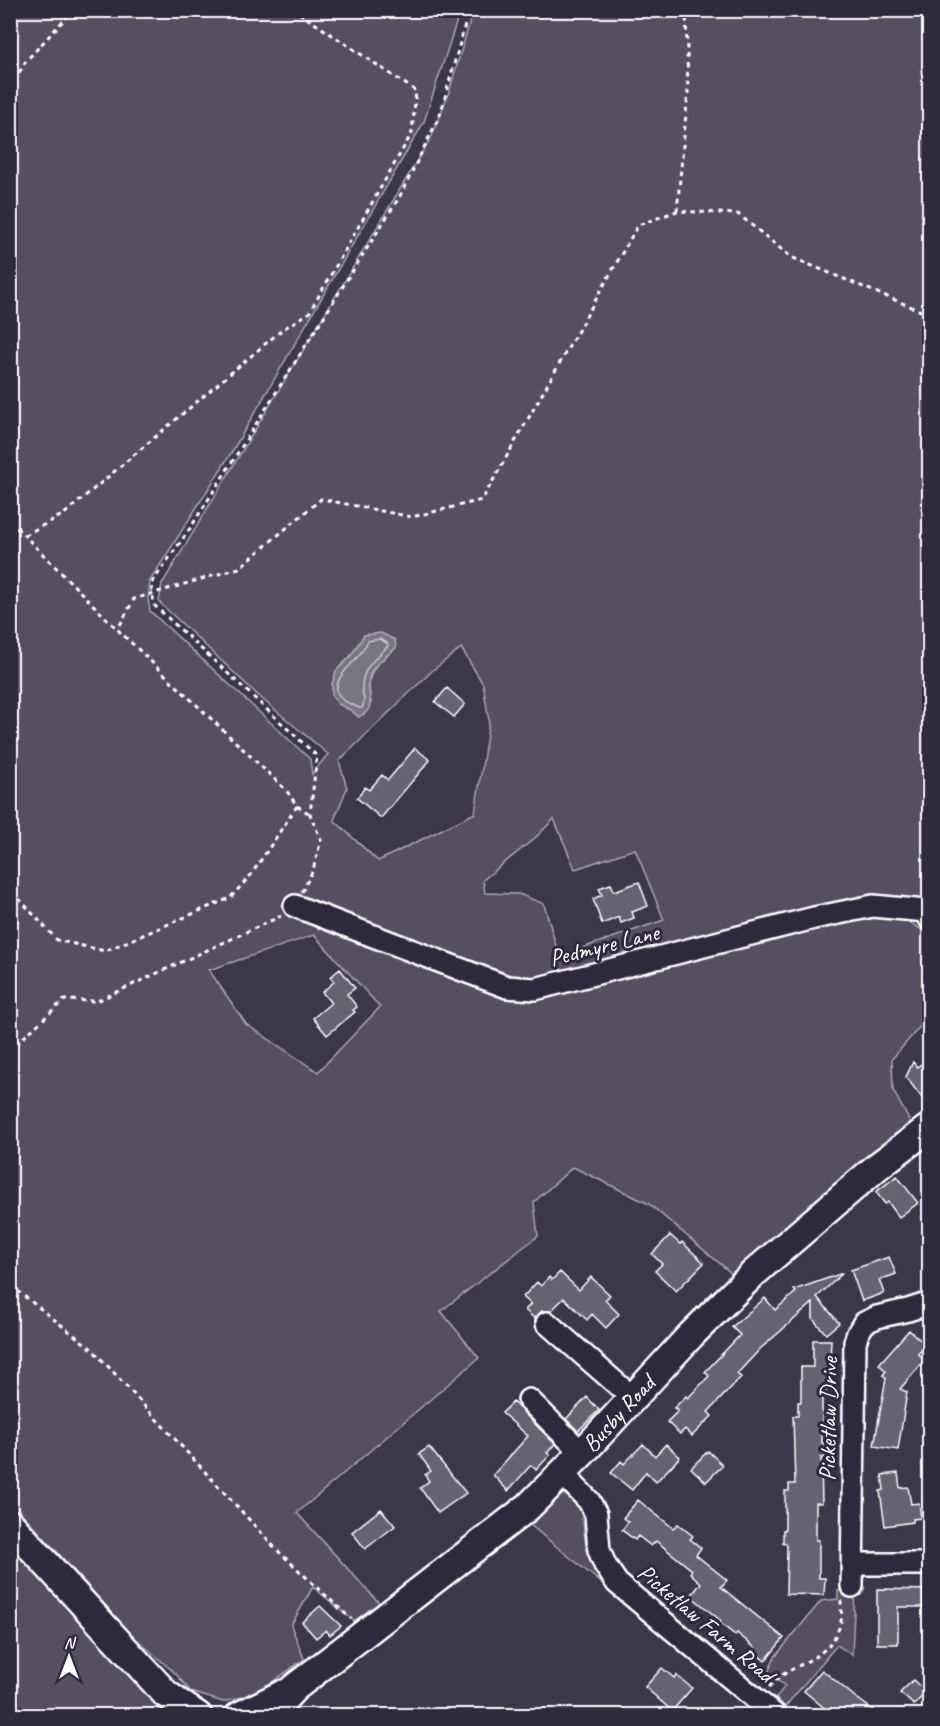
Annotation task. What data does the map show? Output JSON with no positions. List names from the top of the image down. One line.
{"streets":{"main road":["Busby Road"],"street":["Pedmyre Lane","Picketlaw Drive","Picketlaw Farm Road"]},"crossings":[["Busby Road","Picketlaw Farm Road"]],"north":"top"}
